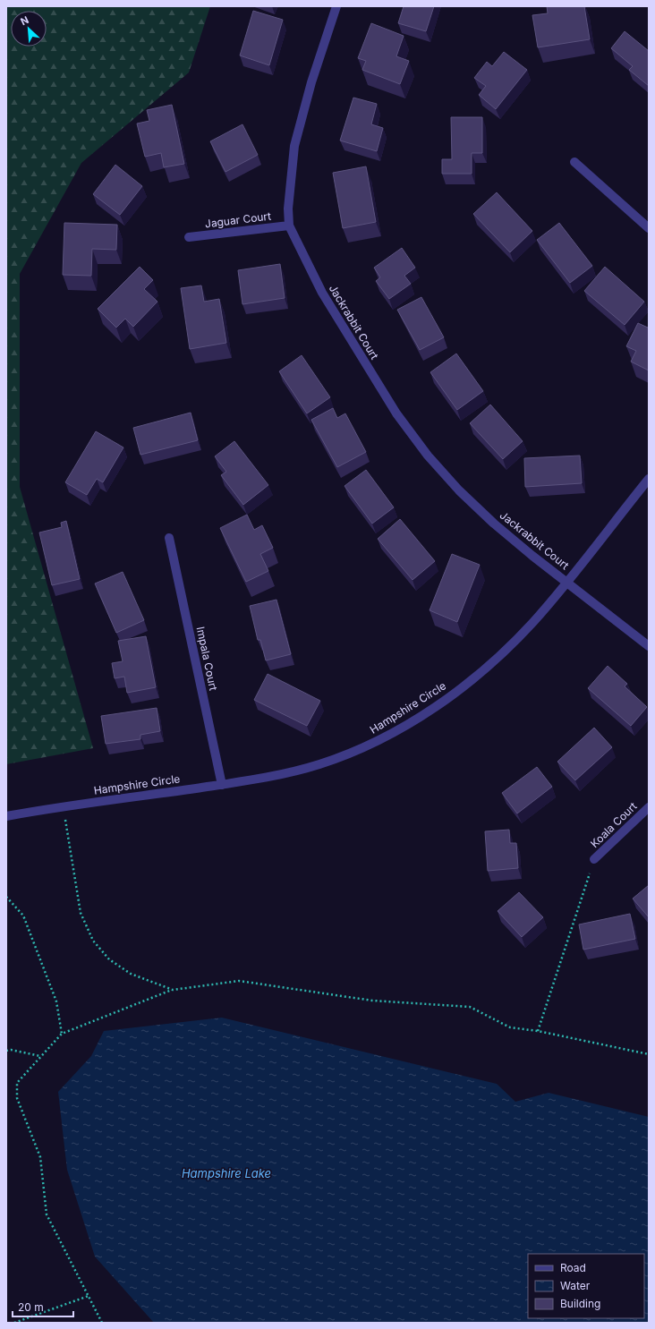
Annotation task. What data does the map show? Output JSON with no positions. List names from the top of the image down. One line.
{"streets":{"street":["Jaguar Court","Jackrabbit Court","Impala Court","Hampshire Circle","Koala Court"]},"crossings":[["Jaguar Court","Jackrabbit Court"],["Jackrabbit Court","Hampshire Circle"],["Impala Court","Hampshire Circle"]],"water":["Hampshire Lake"],"legend":["Road","Water","Building"],"scale_bar":"20 m","north":"top left"}
